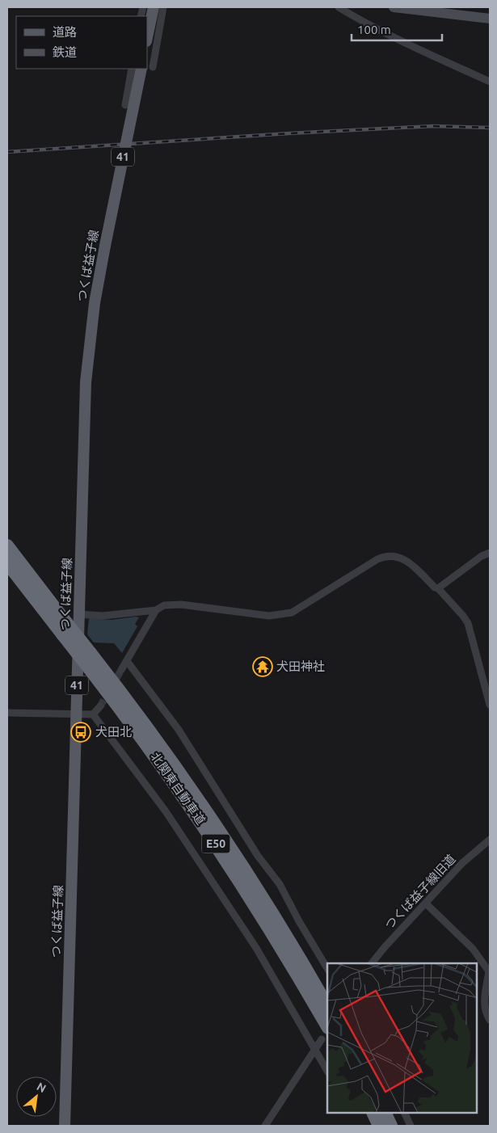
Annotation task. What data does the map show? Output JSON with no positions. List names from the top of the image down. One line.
{"streets":{"highway":["北関東自動車道","E50"],"main road":["41","つくば益子線"],"street":["つくば益子線旧道"]},"places":{"temple":["犬田神社"],"bus stop":["犬田北"]},"legend":["道路","鉄道"],"scale_bar":"100 m","north":"top right"}
